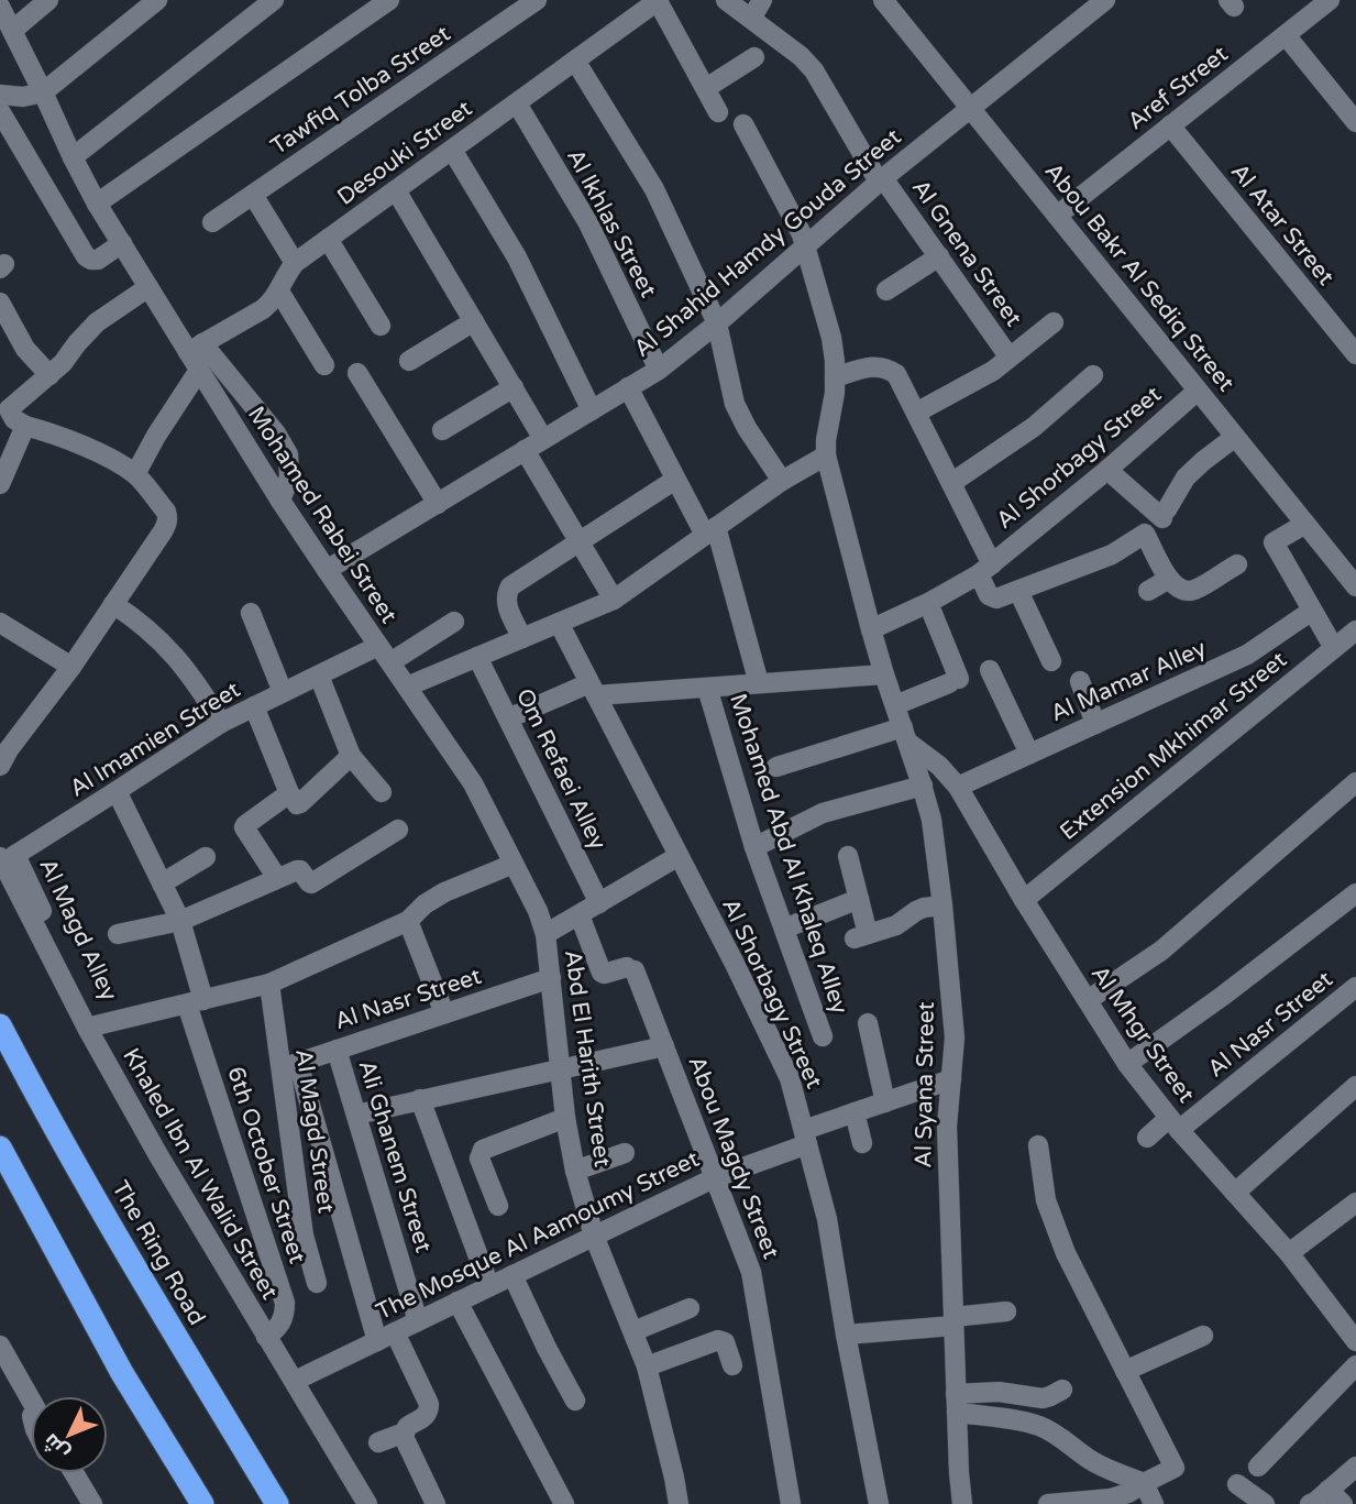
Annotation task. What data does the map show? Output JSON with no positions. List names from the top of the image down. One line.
{"streets":{"highway":["The Ring Road"],"street":["Aref Street","Tawfiq Tolba Street","Desouki Street","Al Ikhlas Street","Al Atar Street","Al Shahid Hamdy Gouda Street","Al Gnena Street","Abou Bakr Al Sediq Street","Al Shorbagy Street","Mohamed Rabei Street","Al Mamar Alley","Al Imamien Street","Extension Mkhimar Street","Om Refaei Alley","Mohamed Abd Al Khaleq Alley","Al Nasr Street","Al Mhgr Street","Abd El Harith Street","Al Syana Street","Al Magd Street","Ali Ghanem Street","Abou Magdy Street","6th October Street","Khaled Ibn Al Walid Street","The Mosque Al Aamoumy Street"]},"crossings":[["Aref Street","Al Atar Street"],["Aref Street","Abou Bakr Al Sediq Street"],["Desouki Street","Al Ikhlas Street"],["Desouki Street","Mohamed Rabei Street"],["Al Ikhlas Street","Al Shahid Hamdy Gouda Street"],["Al Shahid Hamdy Gouda Street","Al Gnena Street"],["Al Shahid Hamdy Gouda Street","Abou Bakr Al Sediq Street"],["Al Shahid Hamdy Gouda Street","Mohamed Rabei Street"],["Abou Bakr Al Sediq Street","Al Shorbagy Street"],["Al Shorbagy Street","Al Syana Street"],["Al Shorbagy Street","The Mosque Al Aamoumy Street"],["Mohamed Rabei Street","Al Imamien Street"],["Mohamed Rabei Street","Abd El Harith Street"],["Al Mamar Alley","Al Mhgr Street"],["Al Imamien Street","6th October Street"],["Al Imamien Street","Khaled Ibn Al Walid Street"],["Extension Mkhimar Street","Al Mhgr Street"],["Al Nasr Street","Al Mhgr Street"],["Al Nasr Street","Abd El Harith Street"],["Al Nasr Street","Al Magd Street"],["Al Nasr Street","Ali Ghanem Street"],["Al Mhgr Street","Al Syana Street"],["Abd El Harith Street","The Mosque Al Aamoumy Street"],["Al Syana Street","The Mosque Al Aamoumy Street"],["Ali Ghanem Street","The Mosque Al Aamoumy Street"],["Abou Magdy Street","The Mosque Al Aamoumy Street"],["6th October Street","Khaled Ibn Al Walid Street"],["Khaled Ibn Al Walid Street","The Mosque Al Aamoumy Street"]],"north":"bottom left"}
